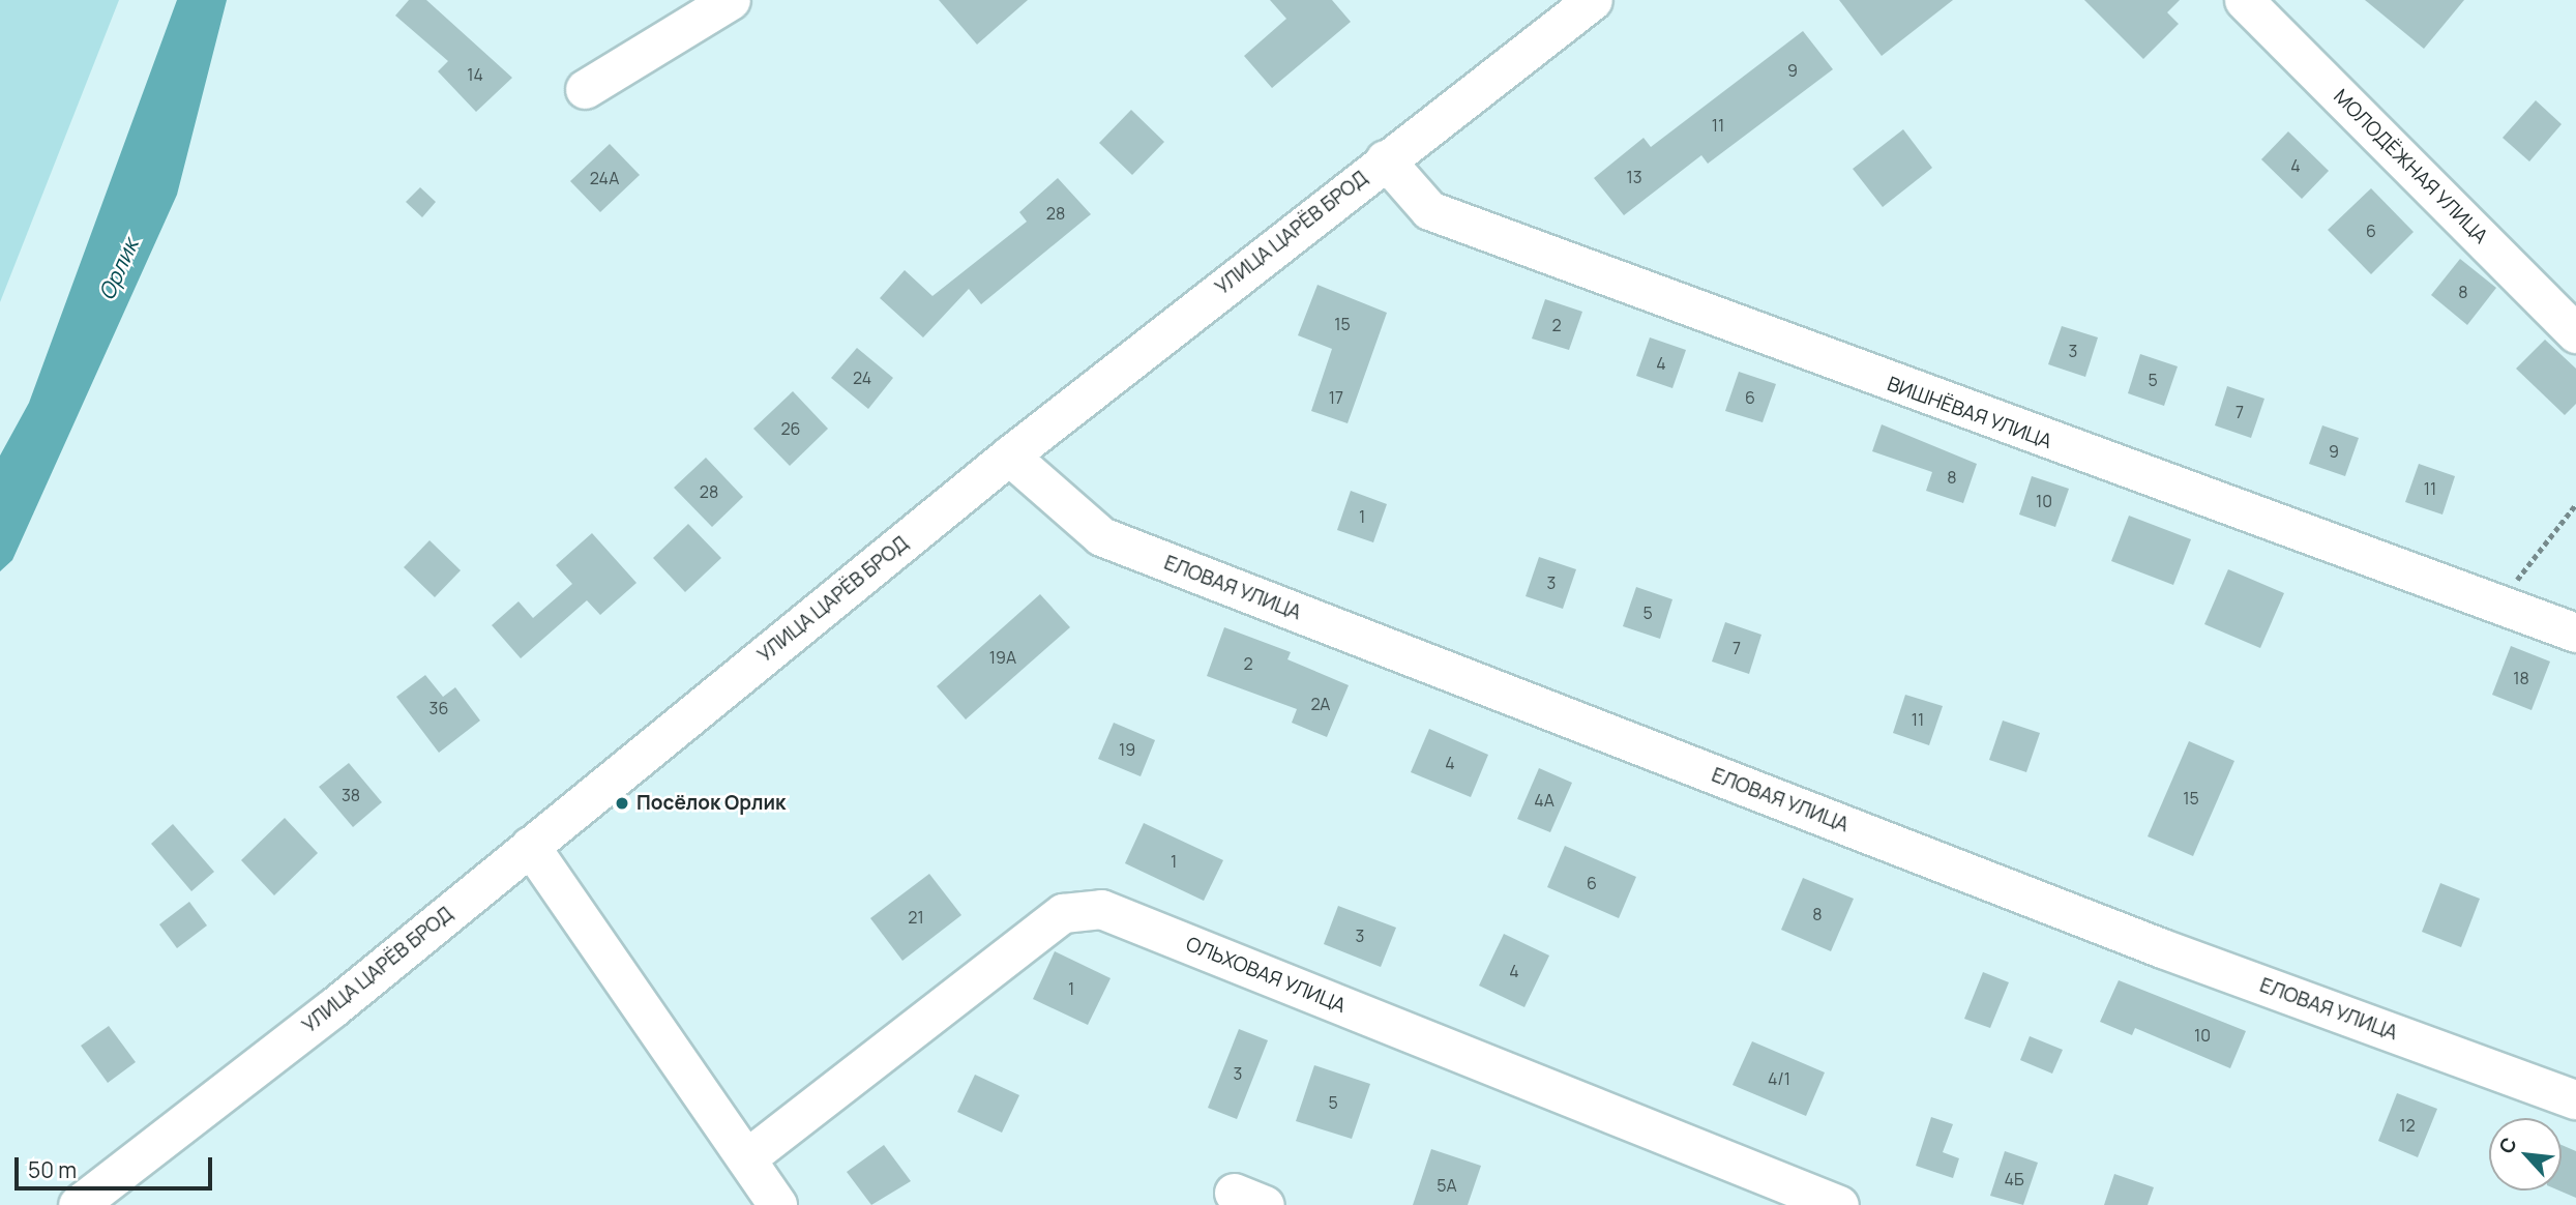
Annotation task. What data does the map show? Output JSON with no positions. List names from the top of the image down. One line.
{"streets":{"street":["МОЛОДЁЖНАЯ УЛИЦА","УЛИЦА ЦАРЁВ БРОД","ВИШНЁВАЯ УЛИЦА","ЕЛОВАЯ УЛИЦА","ОЛЬХОВАЯ УЛИЦА"]},"crossings":[["УЛИЦА ЦАРЁВ БРОД","ВИШНЁВАЯ УЛИЦА"],["УЛИЦА ЦАРЁВ БРОД","ЕЛОВАЯ УЛИЦА"]],"water":["Орлик"],"places":["Посёлок Орлик"],"house_numbers":["9","14","11","4","13","24А","28","6","8","15","2","3","4","24","5","17","6","7","26","9","8","11","28","10","1","3","5","7","19А","2","18","2А","36","11","19","4","38","15","4А","1","6","8","21","3","4","1","10","3","4/1","5","12","4Б","5А"],"scale_bar":"50 m","north":"top left"}
